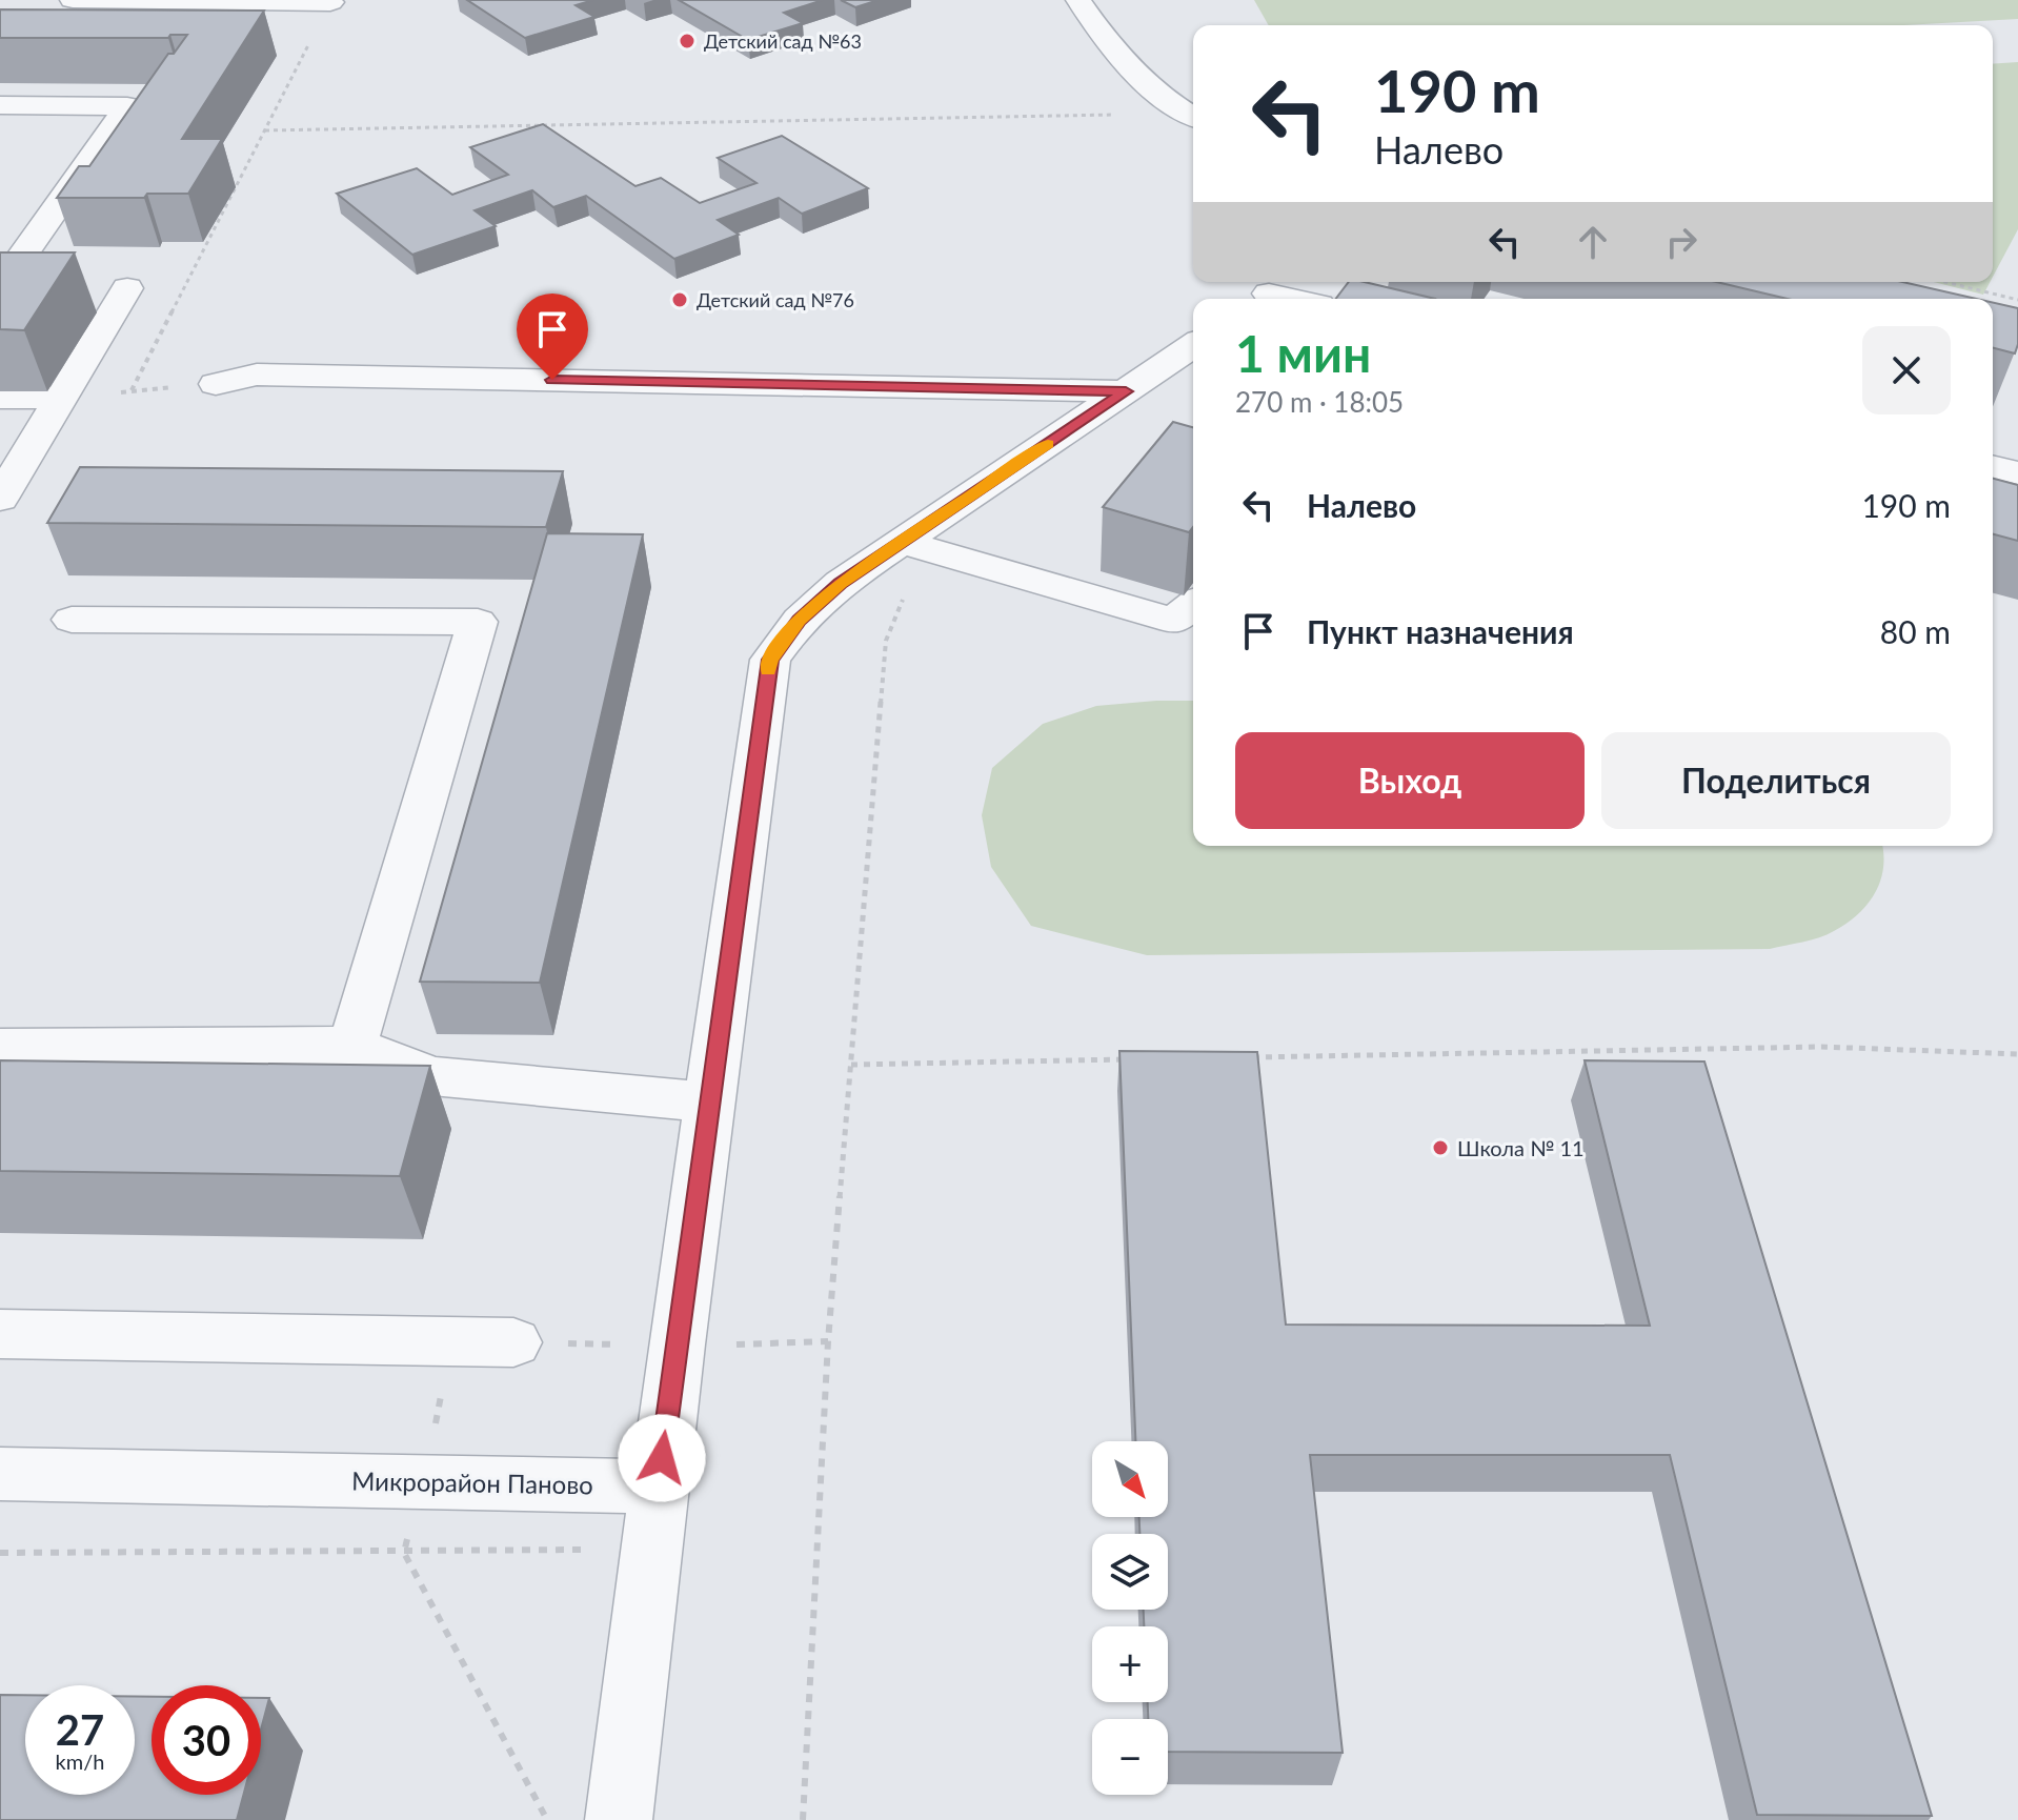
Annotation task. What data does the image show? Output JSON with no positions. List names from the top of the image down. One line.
{"streets":{"street":["Микрорайон Паново"]},"places":["Детский сад №63","Детский сад №76","Школа № 11"],"north":"bottom right","page":{"turn":["190 m","Налево"],"heading":["1 мин","270 m · 18:05"],"list":[{"name":"Налево","value":"190 m"},{"name":"Пункт назначения","value":"80 m"}],"buttons":["Выход","Поделиться"],"map_buttons":["+","−"],"speed":"27 km/h","limit":"30"}}
